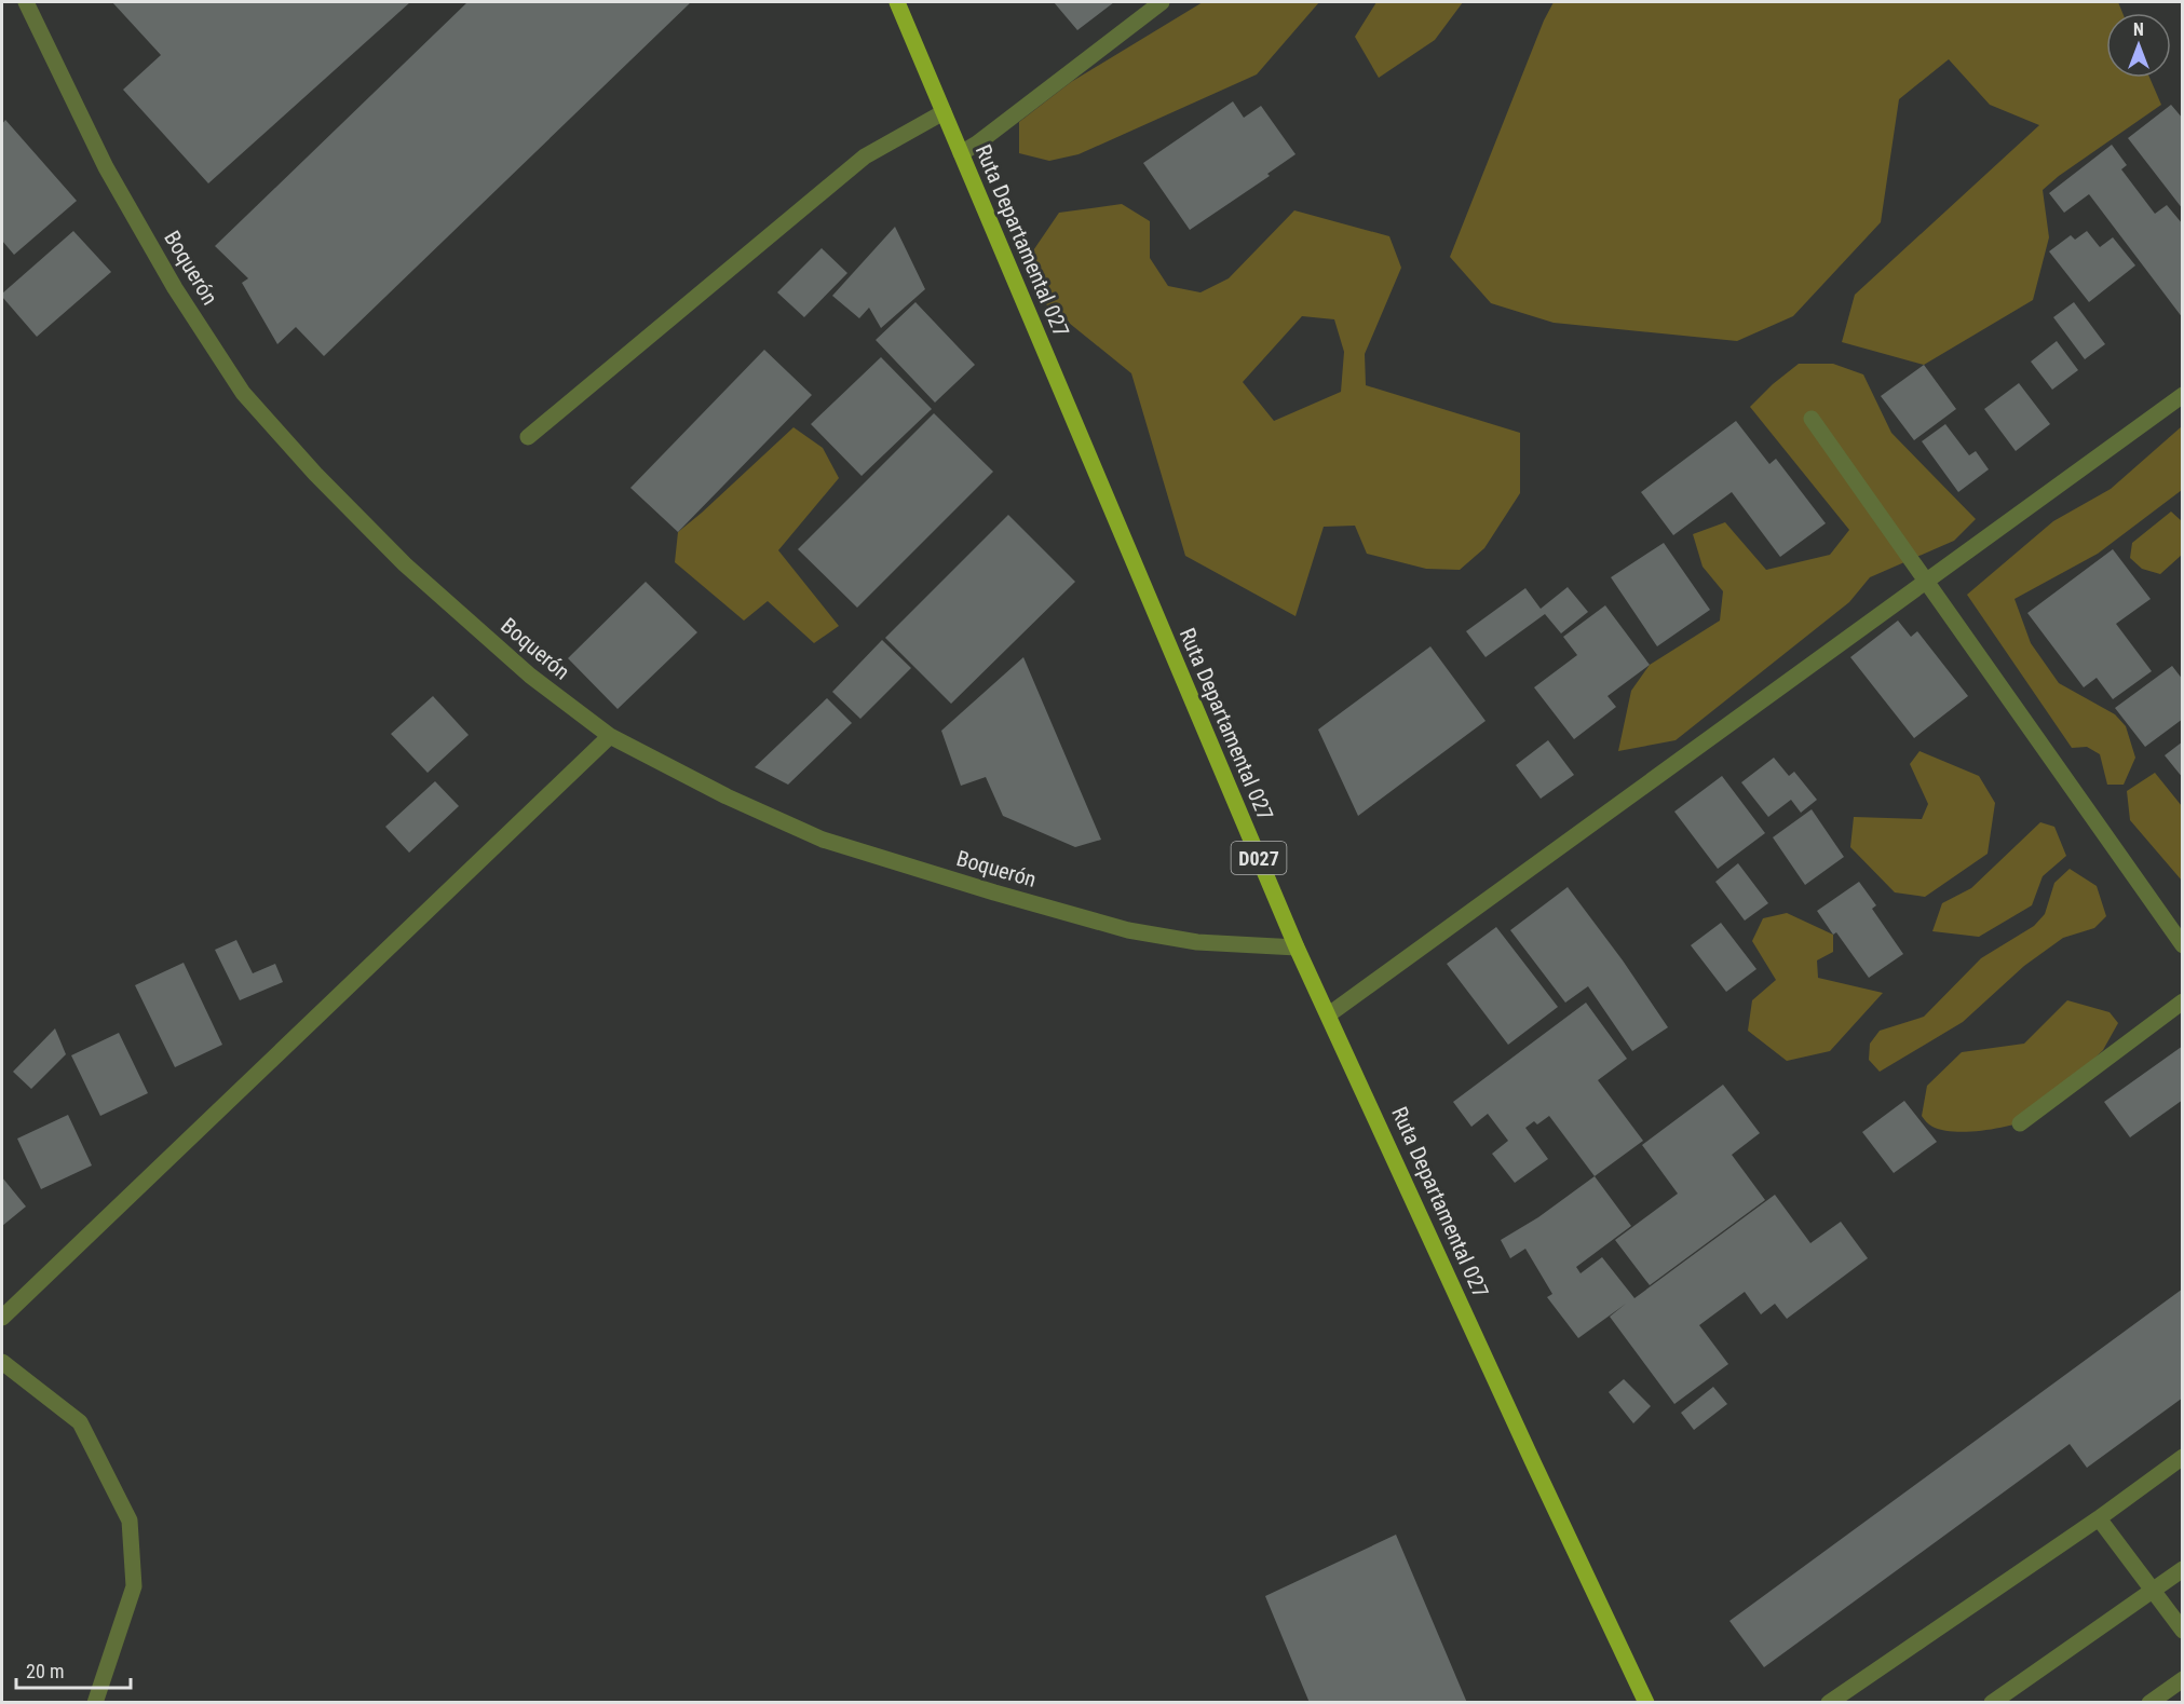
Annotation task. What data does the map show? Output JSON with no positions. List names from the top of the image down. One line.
{"streets":{"main road":["Ruta Departamental 027","D027"],"street":["Boquerón"]},"crossings":[["Ruta Departamental 027","Boquerón"]],"scale_bar":"20 m","north":"top"}
